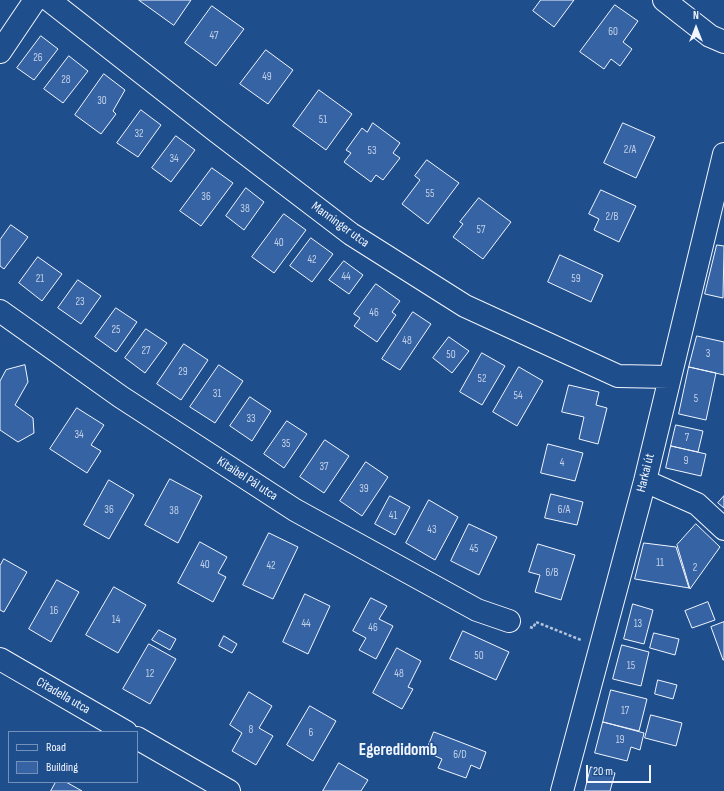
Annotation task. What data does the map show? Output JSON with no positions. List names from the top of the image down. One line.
{"streets":{"street":["Manninger utca","Harkai út","Kitaibel Pál utca","Citadella utca"]},"crossings":[["Manninger utca","Harkai út"]],"districts":["Egeredidomb"],"house_numbers":["60","47","26","49","28","30","51","32","2/A","53","34","55","36","38","2/B","57","40","42","44","21","59","23","46","25","48","27","3","50","29","52","31","54","5","33","34","7","35","9","4","37","39","36","6/A","38","41","43","45","11","40","42","2","6/B","16","14","44","13","46","50","15","12","48","17","8","6","19","6/D"],"legend":["Road","Building"],"scale_bar":"20 m","north":"top"}
